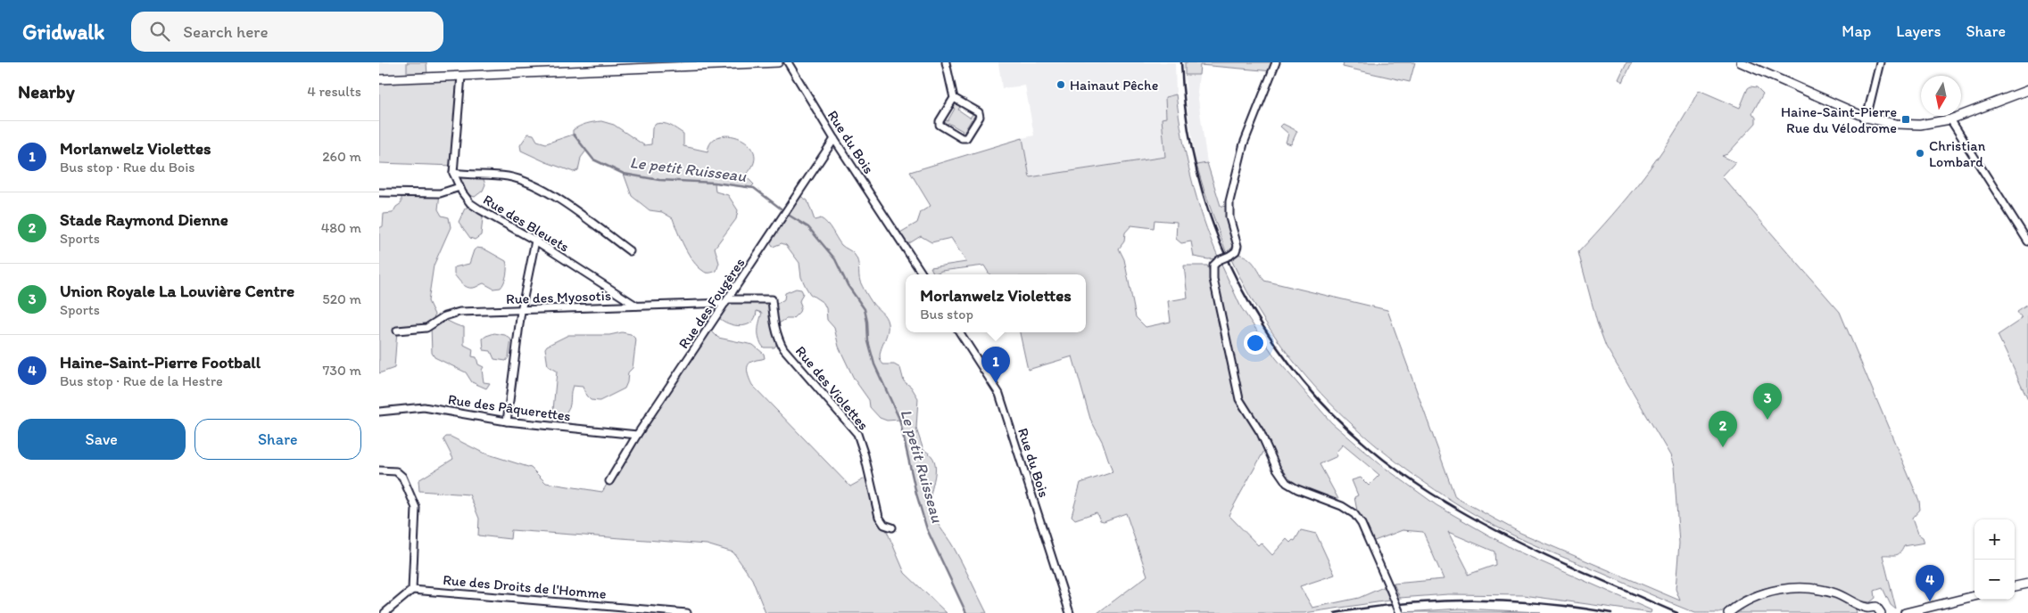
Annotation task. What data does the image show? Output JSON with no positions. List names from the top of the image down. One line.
{"streets":{"street":["Rue du Bois","Rue des Bleuets","Rue des Myosotis","Rue des Fougères","Rue des Violettes","Rue des Pâquerettes","Rue des Droits de l'Homme"]},"crossings":[["Rue du Bois","Rue des Fougères"],["Rue des Bleuets","Rue des Myosotis"],["Rue des Myosotis","Rue des Fougères"],["Rue des Myosotis","Rue des Violettes"],["Rue des Fougères","Rue des Violettes"],["Rue des Fougères","Rue des Pâquerettes"]],"water":["Le petit Ruisseau"],"places":{"other":["Hainaut Pêche","Christian Lombard"],"transit":["Haine-Saint-Pierre Rue du Vélodrome"]},"north":"bottom","page":{"header":"Gridwalk","search":"Search here","nav":["Map","Layers","Share"],"heading":["Nearby","4 results"],"list":[{"mark":"1","name":"Morlanwelz Violettes","note":"Bus stop · Rue du Bois","value":"260 m"},{"mark":"2","name":"Stade Raymond Dienne","note":"Sports","value":"480 m"},{"mark":"3","name":"Union Royale La Louvière Centre","note":"Sports","value":"520 m"},{"mark":"4","name":"Haine-Saint-Pierre Football","note":"Bus stop · Rue de la Hestre","value":"730 m"}],"popup":["Morlanwelz Violettes","Bus stop"],"pins":["1","3","2","4"],"buttons":["Save","Share"],"map_buttons":["+","−"]}}
